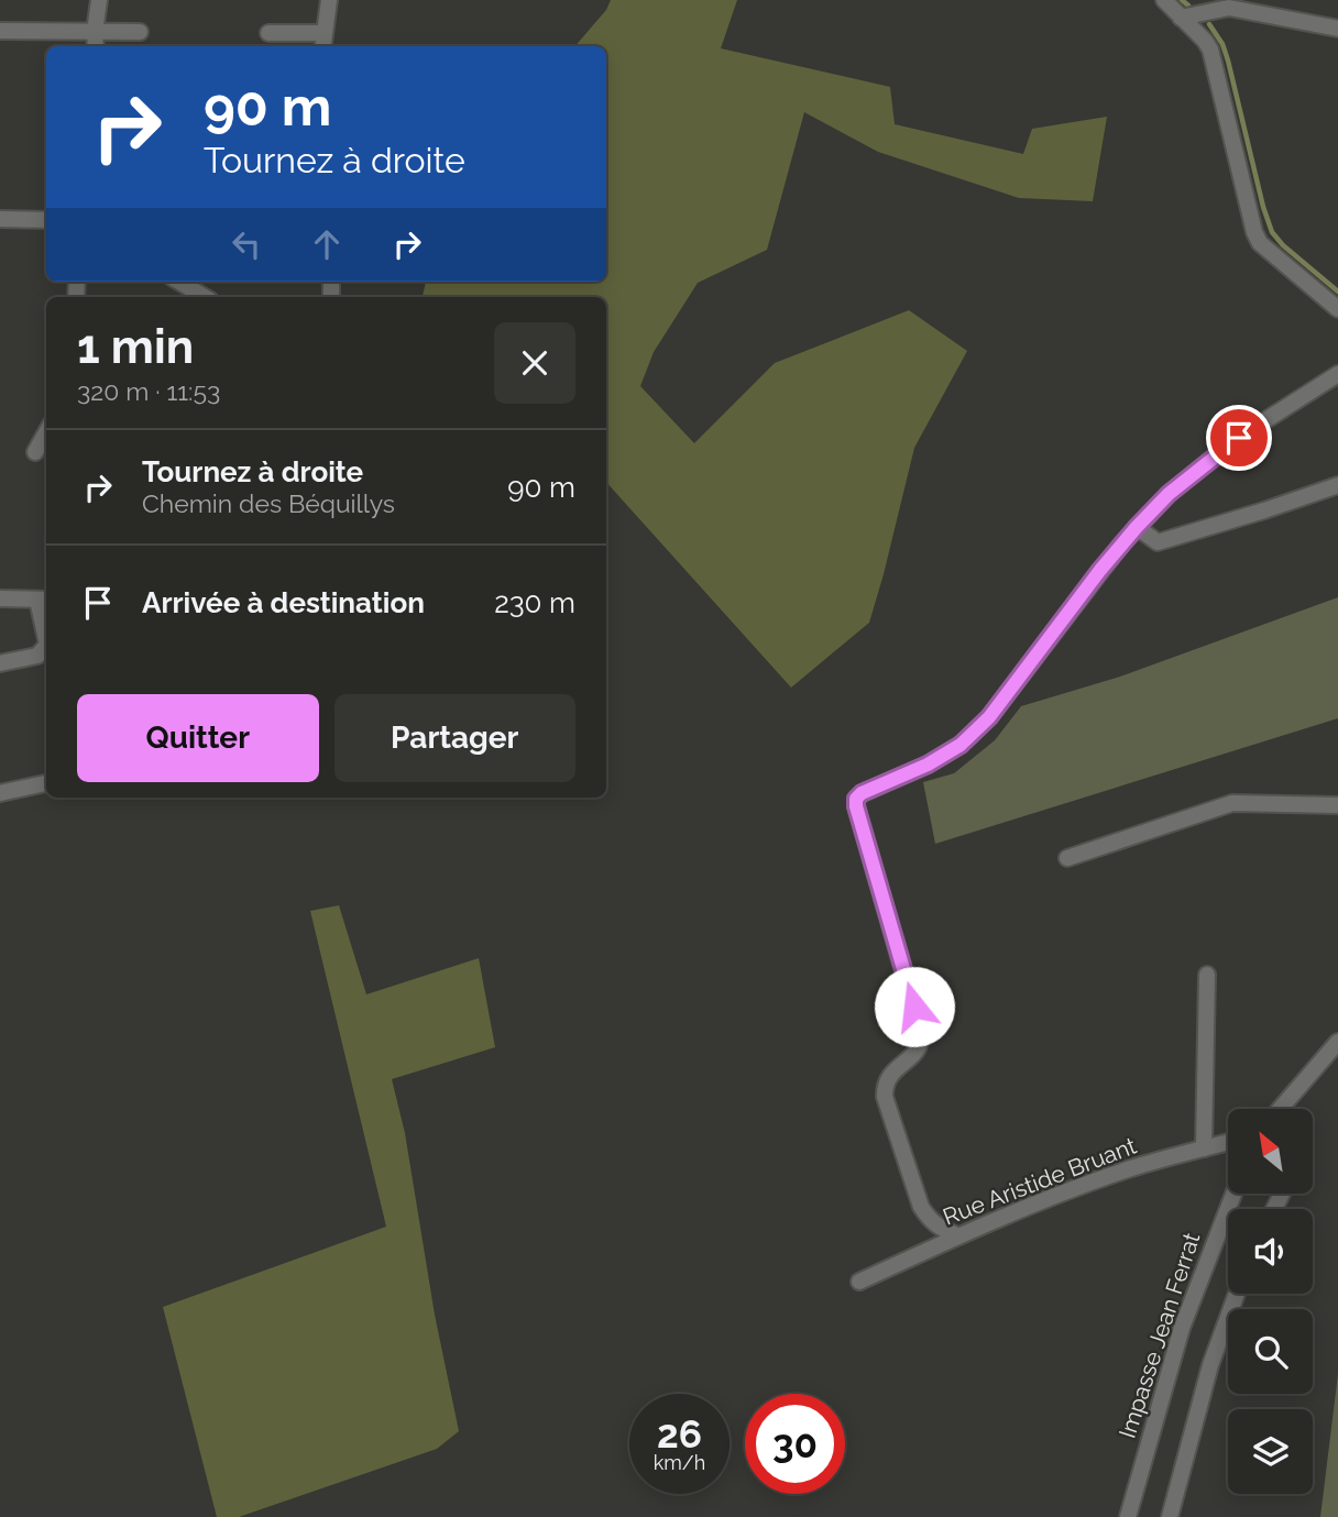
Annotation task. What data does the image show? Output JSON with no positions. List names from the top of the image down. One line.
{"streets":{"street":["Rue Aristide Bruant","Impasse Jean Ferrat"]},"north":"top left","page":{"turn":["90 m","Tournez à droite"],"heading":["1 min","320 m · 11:53"],"list":[{"name":"Tournez à droite","note":"Chemin des Béquillys","value":"90 m"},{"name":"Arrivée à destination","value":"230 m"}],"buttons":["Quitter","Partager"],"speed":"26 km/h","limit":"30"}}
